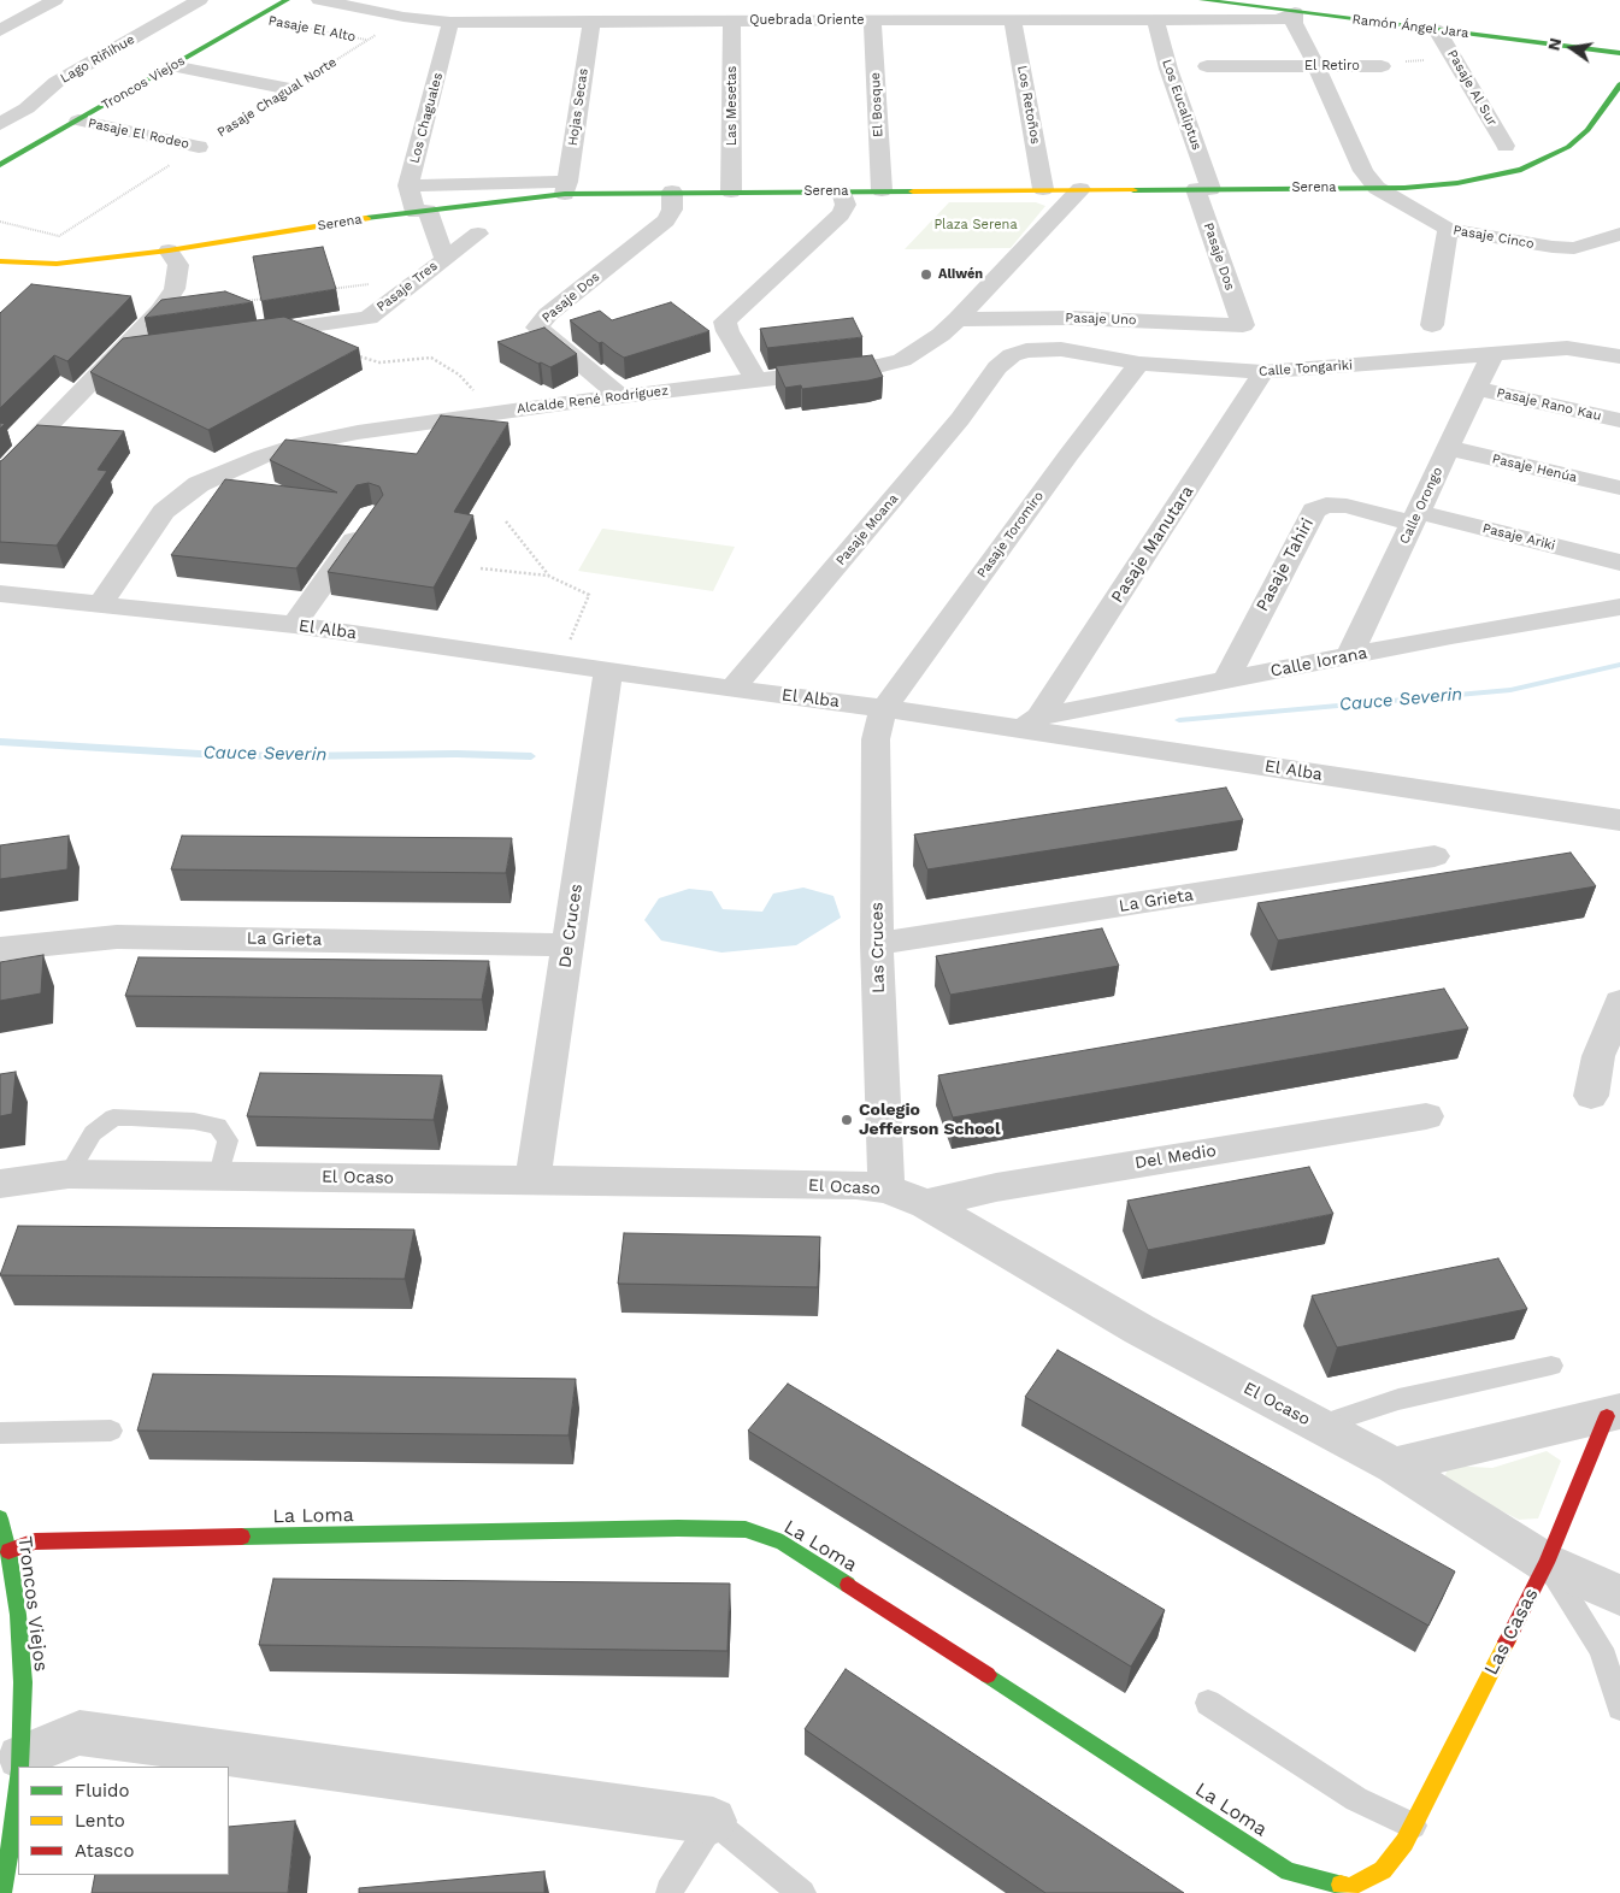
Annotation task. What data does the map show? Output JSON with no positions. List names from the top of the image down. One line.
{"streets":{"street":["Quebrada Oriente","Ramón Ángel Jara","Lago Riñihue","El Retiro","Troncos Viejos","Pasaje Al Sur","El Bosque","Los Retoños","Los Eucaliptus","Las Mesetas","Hojas Secas","Los Chaguales","Pasaje El Rodeo","Serena","Pasaje Cinco","Pasaje Dos","Pasaje Tres","Pasaje Uno","Calle Tongariki","Alcalde René Rodríguez","Pasaje Rano Kau","Pasaje Henúa","Calle Orongo","Pasaje Moana","Pasaje Toromiro","Pasaje Ariki","Pasaje Manutara","Pasaje Tahiri","El Alba","Calle Iorana","La Grieta","De Cruces","Las Cruces","Del Medio","El Ocaso","La Loma","Las Casas"],"path":["Pasaje El Alto","Pasaje Chagual Norte"]},"crossings":[["Quebrada Oriente","Ramón Ángel Jara"],["Quebrada Oriente","Pasaje Chagual Norte"],["Quebrada Oriente","El Bosque"],["Quebrada Oriente","Los Retoños"],["Quebrada Oriente","Los Eucaliptus"],["Quebrada Oriente","Las Mesetas"],["Quebrada Oriente","Hojas Secas"],["Quebrada Oriente","Los Chaguales"],["Ramón Ángel Jara","Pasaje Al Sur"],["Pasaje El Alto","Troncos Viejos"],["Pasaje El Alto","Pasaje Chagual Norte"],["El Retiro","Pasaje Al Sur"],["Troncos Viejos","La Loma"],["Pasaje Chagual Norte","Pasaje El Rodeo"],["El Bosque","Serena"],["Los Retoños","Serena"],["Los Eucaliptus","Serena"],["Los Eucaliptus","Pasaje Dos"],["Las Mesetas","Serena"],["Hojas Secas","Serena"],["Los Chaguales","Serena"],["Los Chaguales","Pasaje Tres"],["Serena","Pasaje Cinco"],["Serena","Pasaje Dos"],["Serena","Pasaje Tres"],["Serena","Alcalde René Rodríguez"],["Pasaje Dos","Pasaje Uno"],["Pasaje Dos","Alcalde René Rodríguez"],["Pasaje Uno","Alcalde René Rodríguez"],["Calle Tongariki","Calle Orongo"],["Calle Tongariki","Pasaje Moana"],["Calle Tongariki","Pasaje Toromiro"],["Calle Tongariki","Pasaje Manutara"],["Alcalde René Rodríguez","El Alba"],["Pasaje Rano Kau","Calle Orongo"],["Pasaje Henúa","Calle Orongo"],["Calle Orongo","Pasaje Ariki"],["Calle Orongo","Pasaje Tahiri"],["Calle Orongo","Calle Iorana"],["Pasaje Moana","El Alba"],["Pasaje Toromiro","El Alba"],["Pasaje Toromiro","Las Cruces"],["Pasaje Ariki","Pasaje Tahiri"],["Pasaje Manutara","El Alba"],["Pasaje Manutara","Calle Iorana"],["Pasaje Tahiri","Calle Iorana"],["El Alba","Calle Iorana"],["El Alba","De Cruces"],["El Alba","Las Cruces"],["La Grieta","De Cruces"],["La Grieta","Las Cruces"],["De Cruces","El Ocaso"],["Las Cruces","El Ocaso"],["Del Medio","El Ocaso"],["El Ocaso","Las Casas"],["La Loma","Las Casas"]],"water":["Cauce Severin"],"parks":["Plaza Serena"],"places":["Aliwén","Colegio Jefferson School"],"legend":["Fluido","Lento","Atasco"],"north":"left"}
